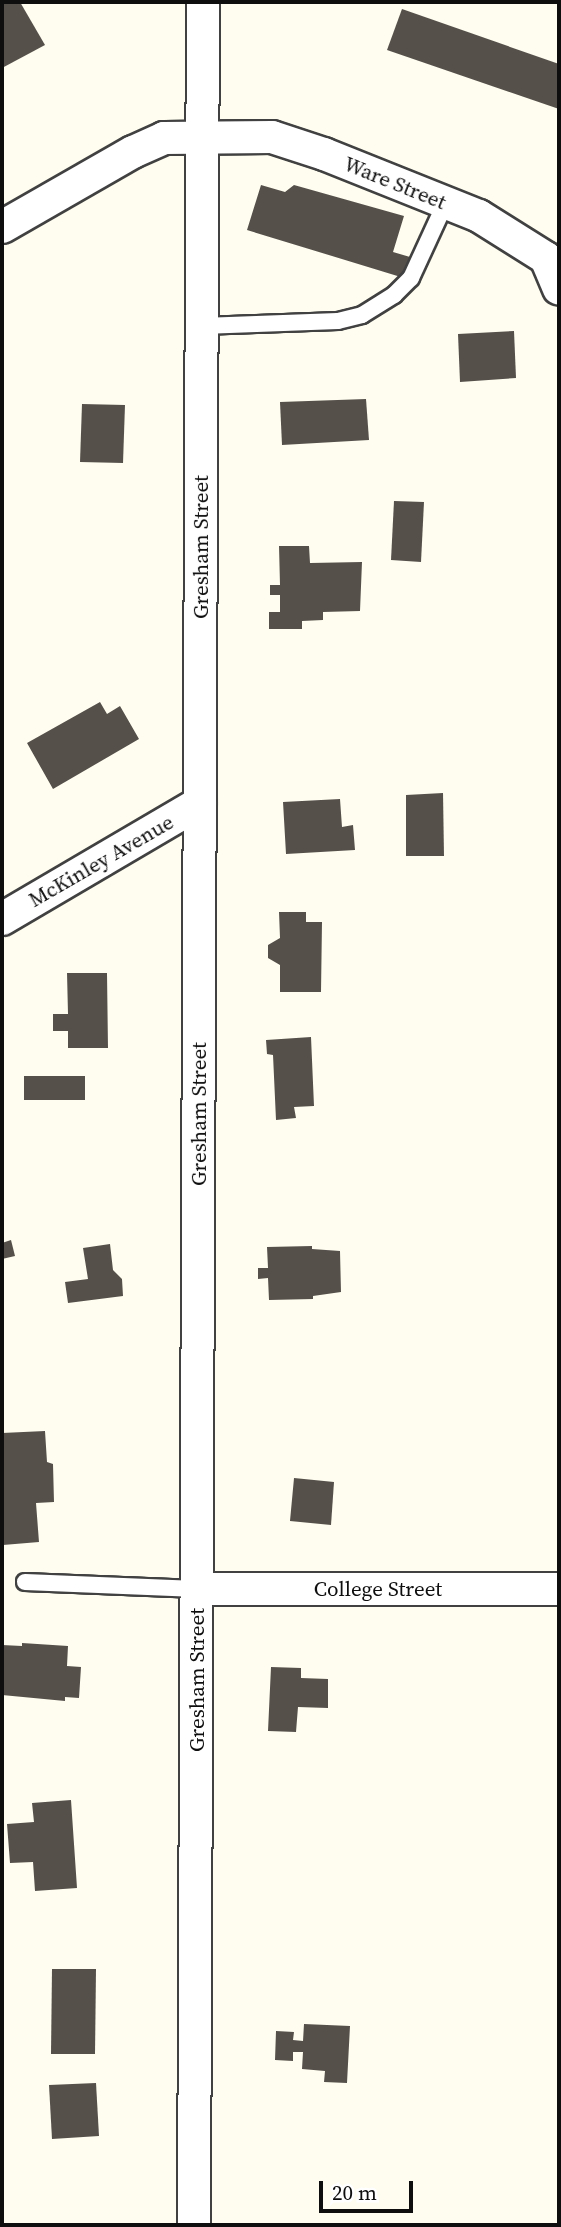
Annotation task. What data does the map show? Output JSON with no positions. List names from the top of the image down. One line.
{"streets":{"street":["Ware Street","Gresham Street","McKinley Avenue","College Street"]},"crossings":[["Ware Street","Gresham Street"],["Gresham Street","McKinley Avenue"],["Gresham Street","College Street"]],"scale_bar":"20 m"}
